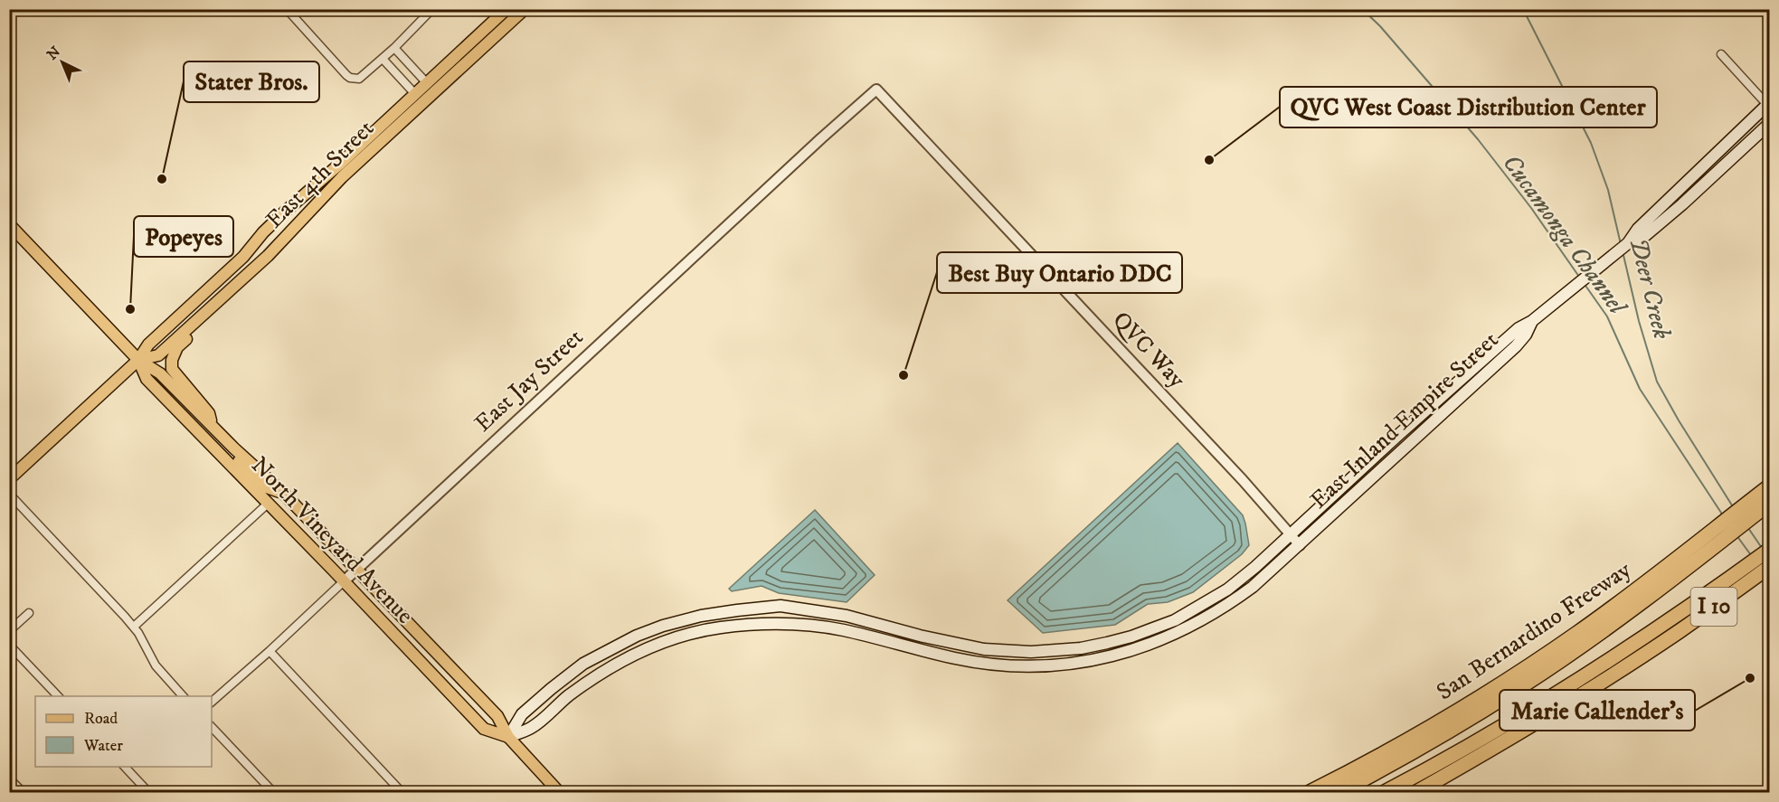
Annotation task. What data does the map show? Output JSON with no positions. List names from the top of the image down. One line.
{"streets":{"highway":["I 10","San Bernardino Freeway"],"main road":["East 4th Street","East Inland Empire Street","North Vineyard Avenue"],"street":["QVC Way","East Jay Street"]},"crossings":[["East 4th Street","North Vineyard Avenue"],["QVC Way","East Jay Street"],["QVC Way","East Inland Empire Street"],["East Jay Street","North Vineyard Avenue"],["East Inland Empire Street","North Vineyard Avenue"]],"water":["Cucamonga Channel","Deer Creek"],"places":["QVC West Coast Distribution Center","Stater Bros.","Popeyes","Best Buy Ontario DDC","Marie Callender's"],"legend":["Road","Water"],"north":"top left"}
